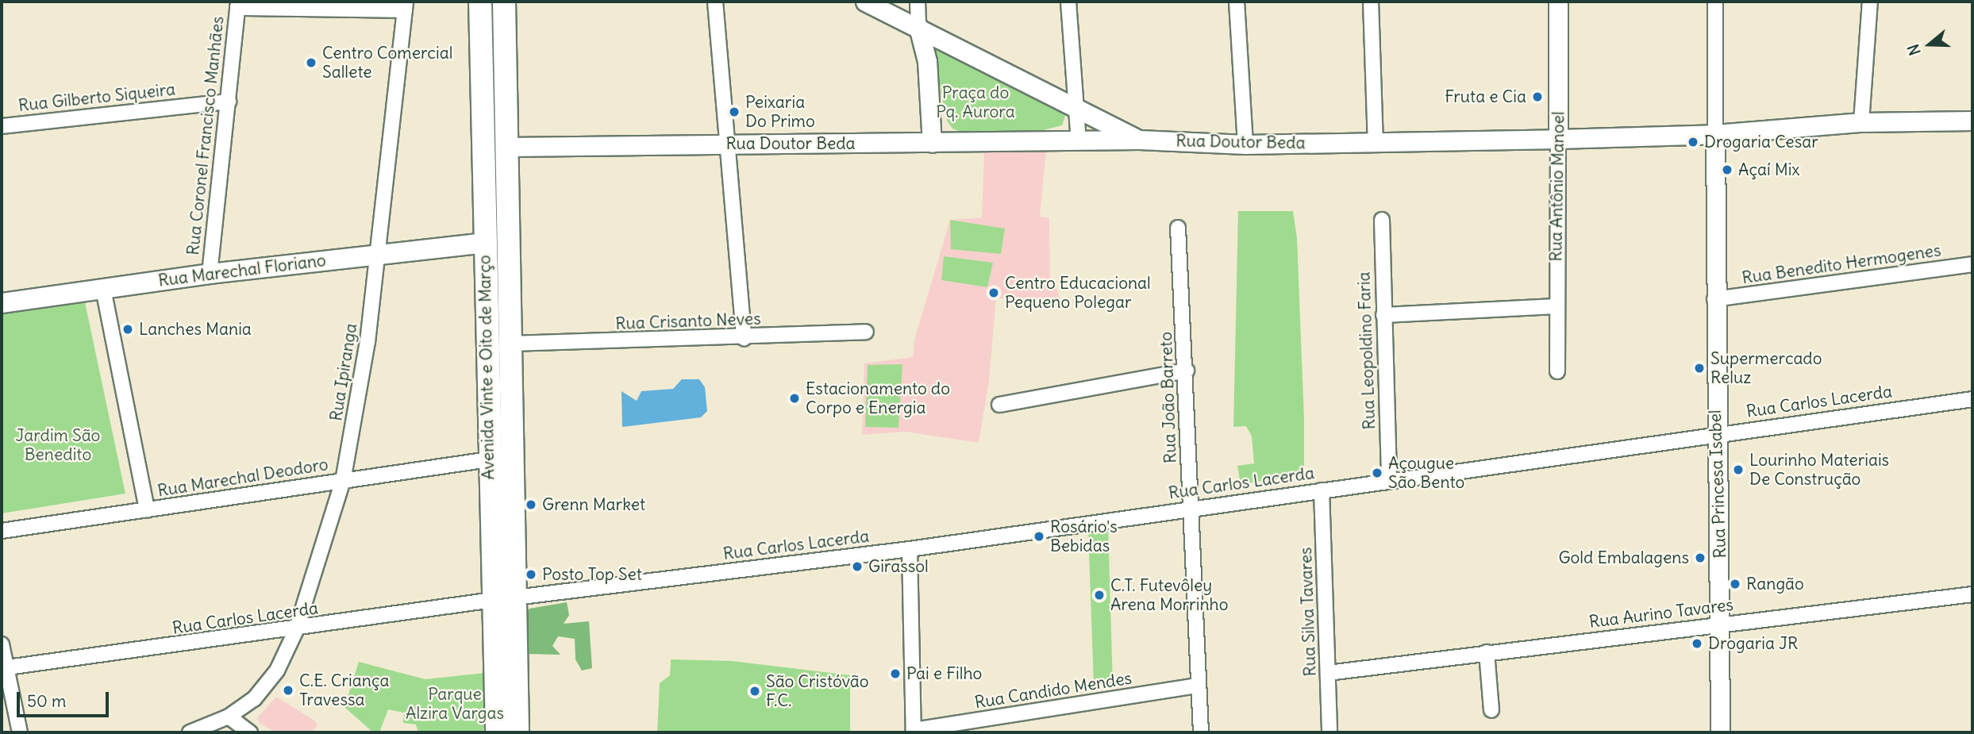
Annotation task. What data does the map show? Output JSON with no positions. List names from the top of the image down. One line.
{"streets":{"main road":["Rua Marechal Floriano","Avenida Vinte e Oito de Março"],"street":["Rua Gilberto Siqueira","Rua Coronel Francisco Manhães","Rua Doutor Beda","Rua Antônio Manoel","Rua Benedito Hermogenes","Rua Crisanto Neves","Rua Leopoldino Faria","Rua Ipiranga","Rua João Barreto","Rua Carlos Lacerda","Rua Marechal Deodoro","Rua Princesa Isabel","Rua Silva Tavares","Rua Aurino Tavares","Rua Candido Mendes"]},"crossings":[["Rua Gilberto Siqueira","Rua Coronel Francisco Manhães"],["Rua Coronel Francisco Manhães","Rua Marechal Floriano"],["Rua Doutor Beda","Rua Antônio Manoel"],["Rua Doutor Beda","Avenida Vinte e Oito de Março"],["Rua Doutor Beda","Rua Princesa Isabel"],["Rua Benedito Hermogenes","Rua Princesa Isabel"],["Rua Marechal Floriano","Avenida Vinte e Oito de Março"],["Rua Marechal Floriano","Rua Ipiranga"],["Rua Crisanto Neves","Avenida Vinte e Oito de Março"],["Rua Leopoldino Faria","Rua Carlos Lacerda"],["Avenida Vinte e Oito de Março","Rua Carlos Lacerda"],["Avenida Vinte e Oito de Março","Rua Marechal Deodoro"],["Rua Ipiranga","Rua Carlos Lacerda"],["Rua Ipiranga","Rua Marechal Deodoro"],["Rua João Barreto","Rua Carlos Lacerda"],["Rua João Barreto","Rua Candido Mendes"],["Rua Carlos Lacerda","Rua Princesa Isabel"],["Rua Carlos Lacerda","Rua Silva Tavares"],["Rua Princesa Isabel","Rua Aurino Tavares"],["Rua Silva Tavares","Rua Aurino Tavares"]],"parks":["Praça do Pq. Aurora","Jardim São Benedito","Parque Alzira Vargas"],"places":["Centro Comercial Sallete","Fruta e Cia","Peixaria Do Primo","Drogaria Cesar","Açaí Mix","Centro Educacional Pequeno Polegar","Lanches Mania","Supermercado Reluz","Estacionamento do Corpo e Energia","Lourinho Materiais De Construção","Açougue São Bento","Grenn Market","Rosário's Bebidas","Gold Embalagens","Girassol","Posto Top Set","Rangão","C.T. Futevôley Arena Morrinho","Drogaria JR","Pai e Filho","C.E. Criança Travessa","São Cristóvão F.C."],"scale_bar":"50 m","north":"left"}
